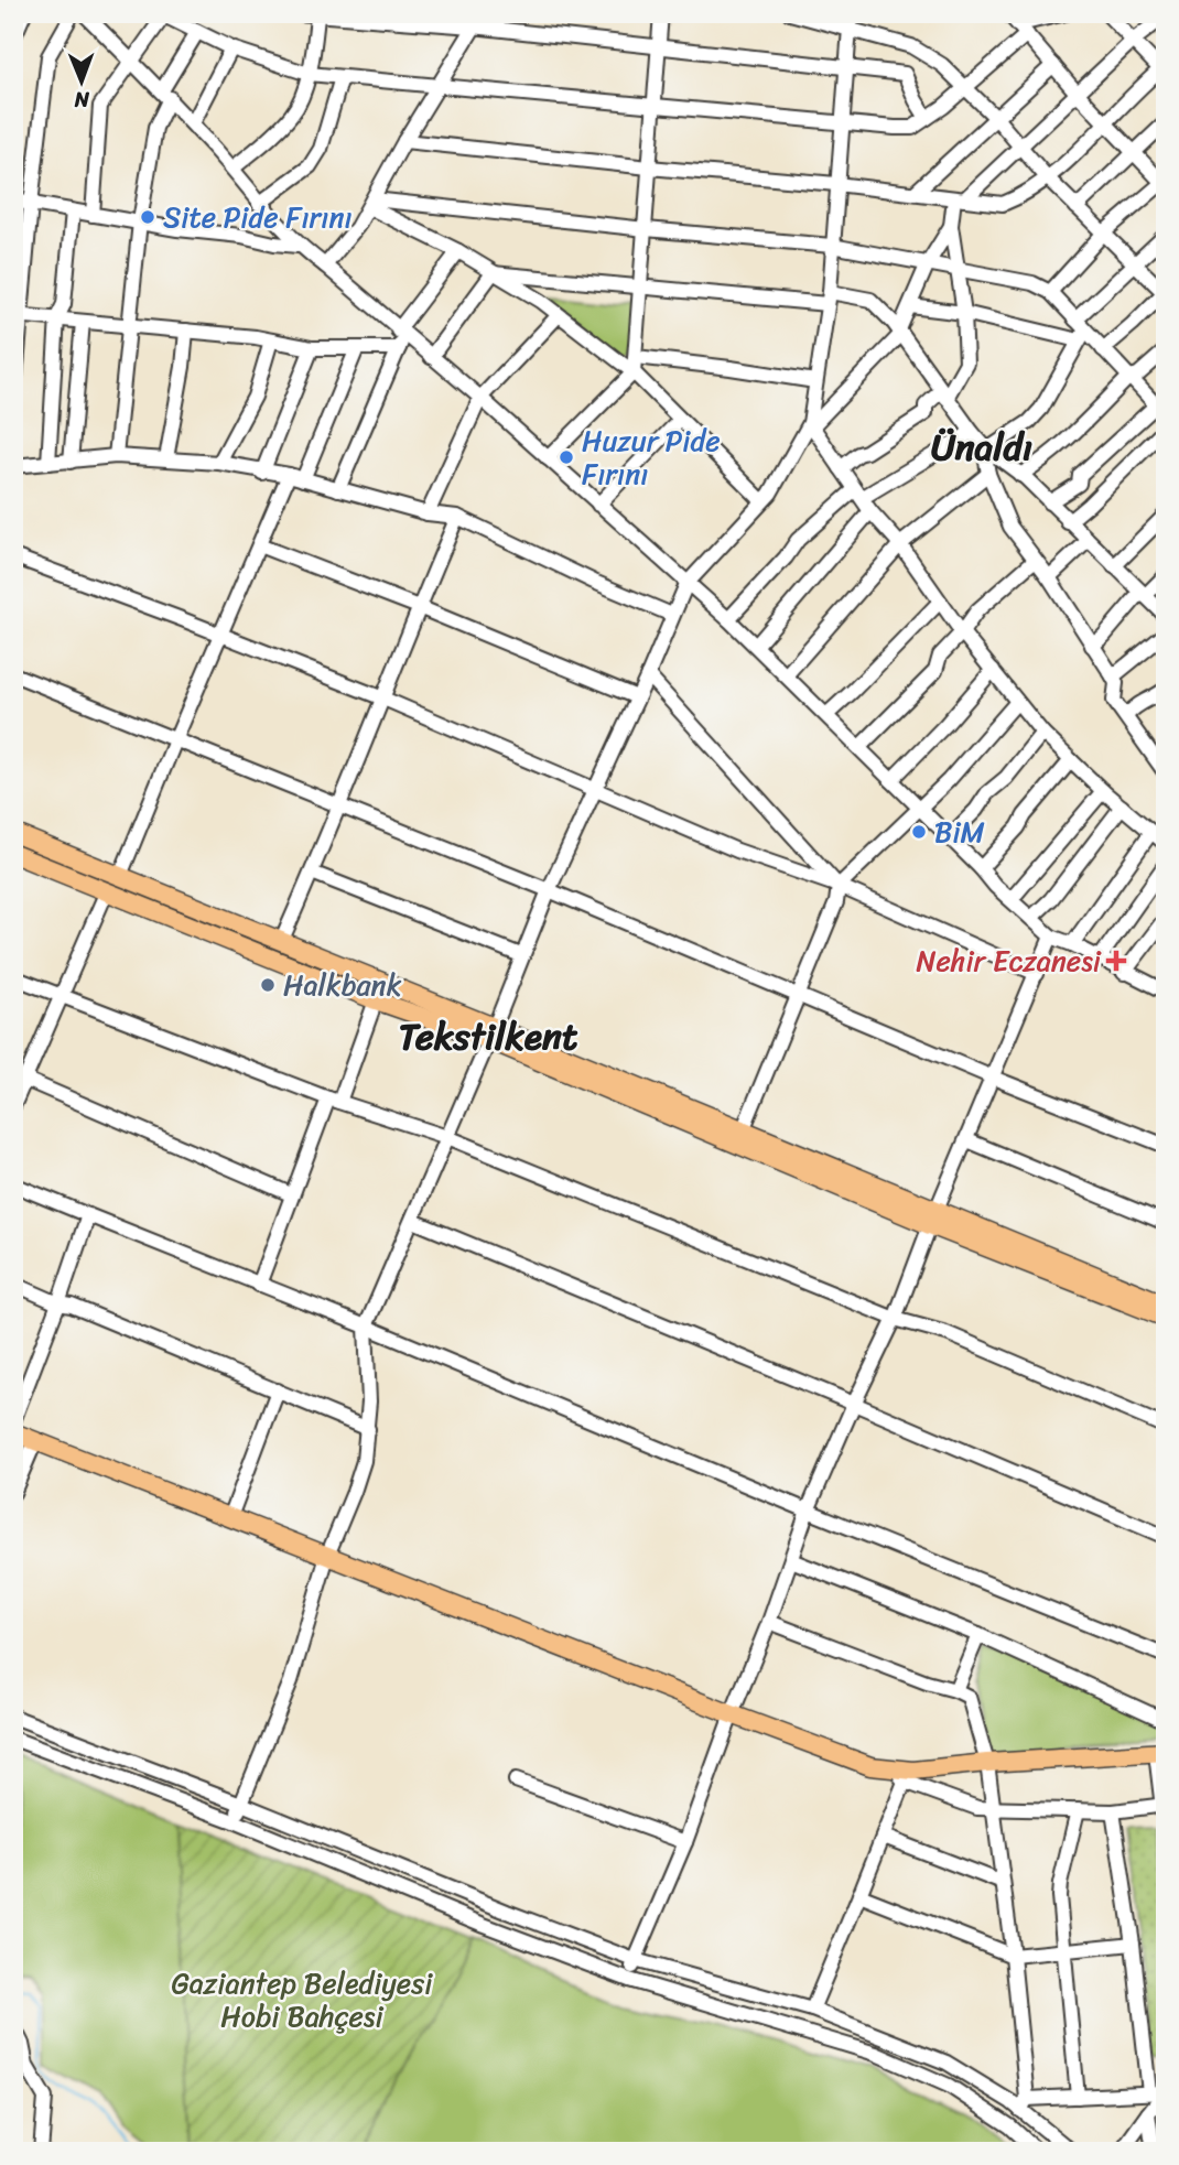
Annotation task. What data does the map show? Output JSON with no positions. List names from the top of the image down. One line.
{"districts":["Ünaldı","Tekstilkent"],"parks":["Gaziantep Belediyesi Hobi Bahçesi"],"places":{"other":["Site Pide Fırını","Huzur Pide Fırını","BiM","Halkbank"],"health":["Nehir Eczanesi"]},"north":"bottom"}
